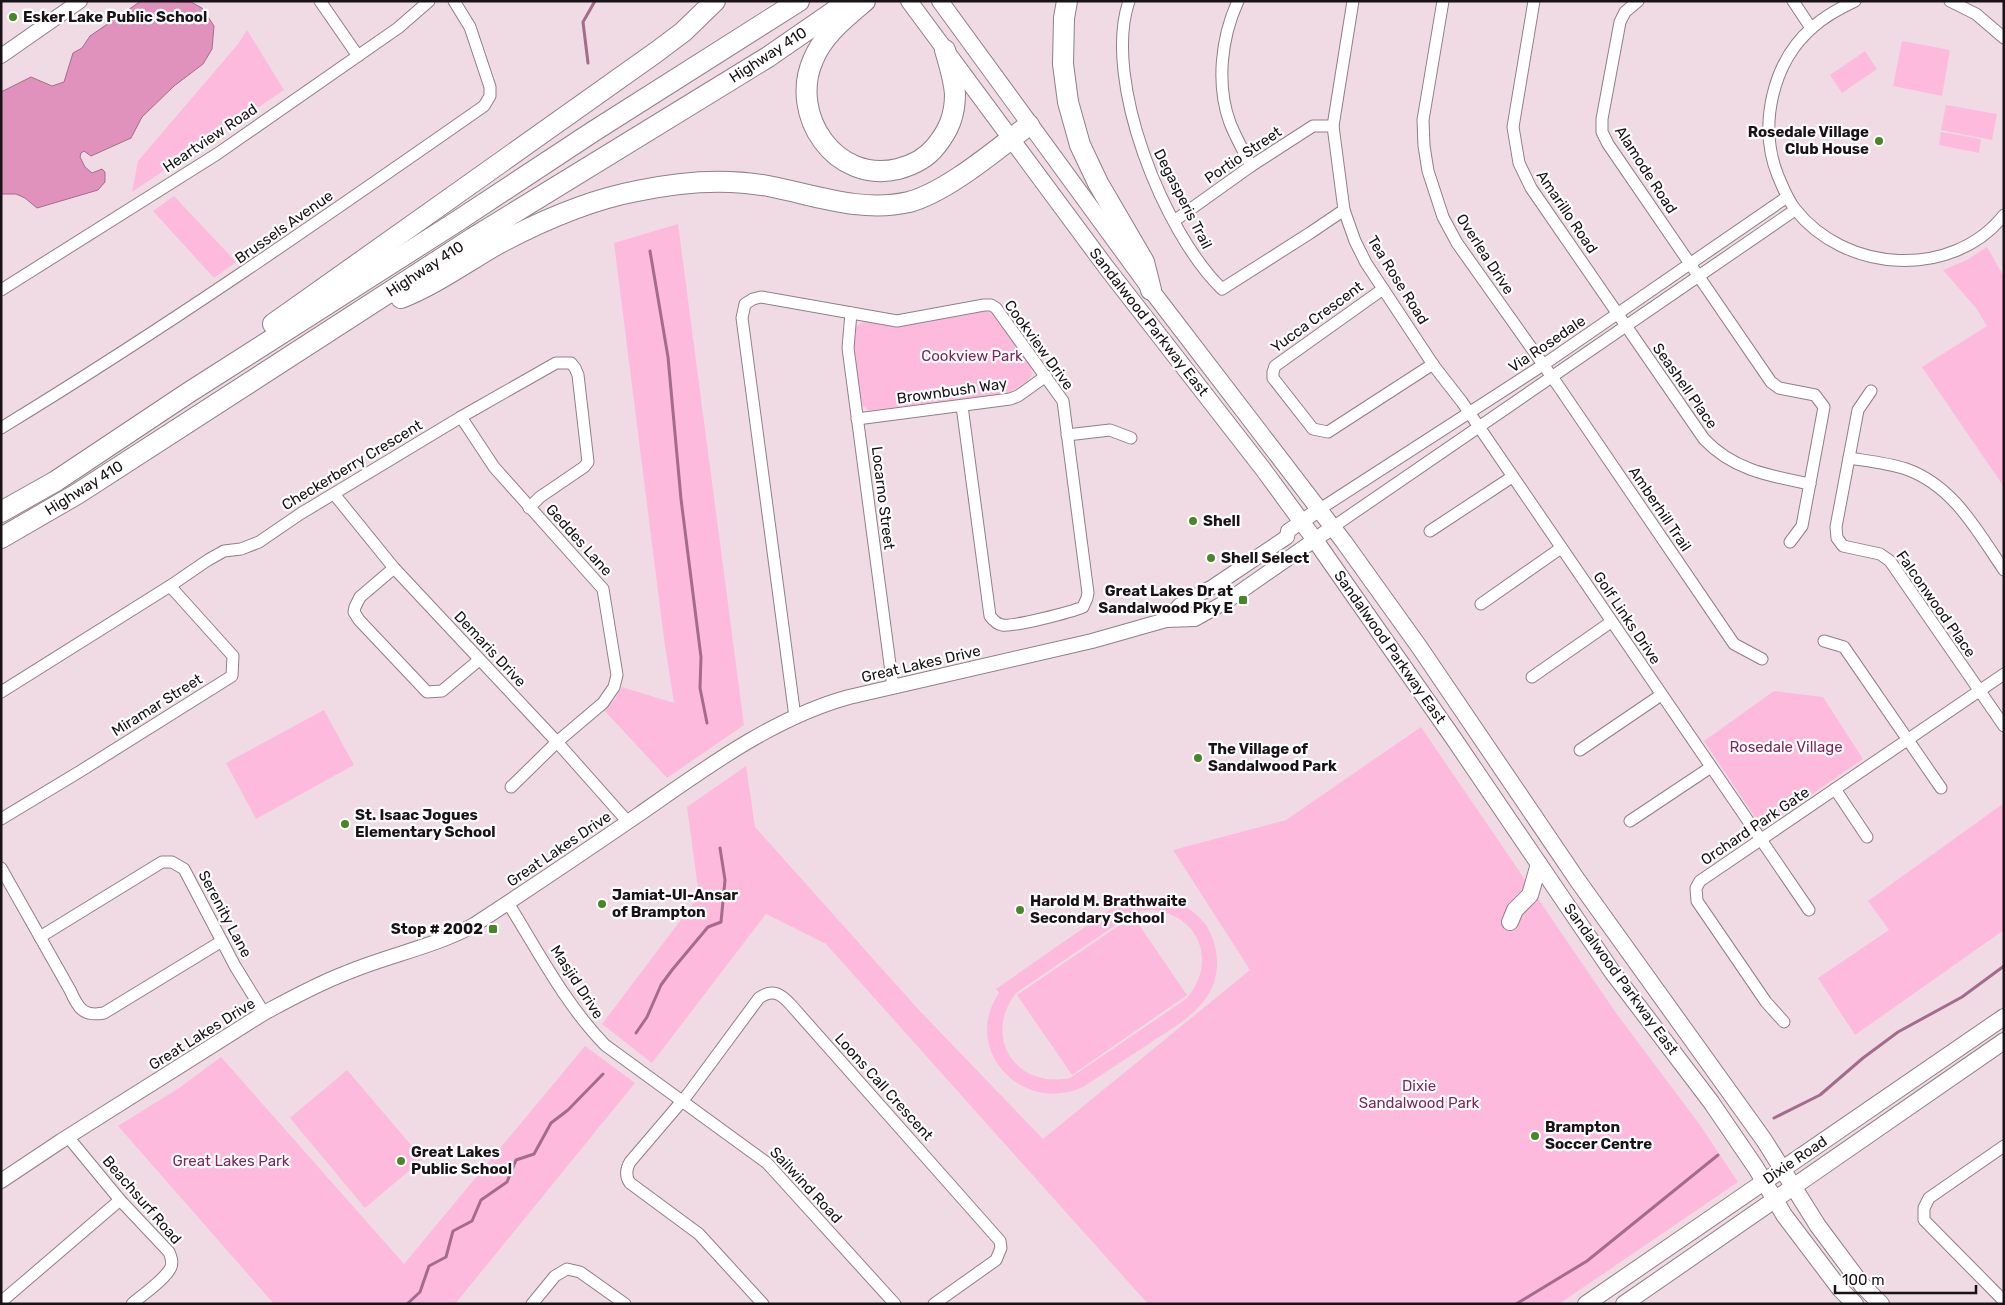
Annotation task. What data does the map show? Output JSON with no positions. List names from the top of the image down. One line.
{"streets":{"highway":["Highway 410"],"main road":["Sandalwood Parkway East","Dixie Road"],"street":["Heartview Road","Portio Street","Alamode Road","Degasperis Trail","Amarillo Road","Brussels Avenue","Overlea Drive","Tea Rose Road","Yucca Crescent","Via Rosedale","Cookview Drive","Seashell Place","Brownbush Way","Checkerberry Crescent","Locarno Street","Amberhill Trail","Geddes Lane","Falconwood Place","Golf Links Drive","Demaris Drive","Great Lakes Drive","Miramar Street","Orchard Park Gate","Serenity Lane","Masjid Drive","Loons Call Crescent","Sailwind Road","Beachsurf Road"]},"crossings":[["Portio Street","Degasperis Trail"],["Portio Street","Tea Rose Road"],["Alamode Road","Via Rosedale"],["Alamode Road","Seashell Place"],["Degasperis Trail","Tea Rose Road"],["Amarillo Road","Via Rosedale"],["Amarillo Road","Seashell Place"],["Overlea Drive","Via Rosedale"],["Overlea Drive","Amberhill Trail"],["Tea Rose Road","Yucca Crescent"],["Tea Rose Road","Via Rosedale"],["Tea Rose Road","Golf Links Drive"],["Sandalwood Parkway East","Via Rosedale"],["Sandalwood Parkway East","Great Lakes Drive"],["Sandalwood Parkway East","Dixie Road"],["Via Rosedale","Seashell Place"],["Via Rosedale","Amberhill Trail"],["Via Rosedale","Golf Links Drive"],["Via Rosedale","Great Lakes Drive"],["Cookview Drive","Brownbush Way"],["Cookview Drive","Locarno Street"],["Cookview Drive","Great Lakes Drive"],["Brownbush Way","Locarno Street"],["Checkerberry Crescent","Geddes Lane"],["Checkerberry Crescent","Demaris Drive"],["Checkerberry Crescent","Miramar Street"],["Locarno Street","Great Lakes Drive"],["Geddes Lane","Demaris Drive"],["Falconwood Place","Orchard Park Gate"],["Golf Links Drive","Orchard Park Gate"],["Demaris Drive","Great Lakes Drive"],["Great Lakes Drive","Serenity Lane"],["Great Lakes Drive","Masjid Drive"],["Great Lakes Drive","Beachsurf Road"],["Masjid Drive","Loons Call Crescent"],["Masjid Drive","Sailwind Road"],["Loons Call Crescent","Sailwind Road"]],"parks":["Cookview Park","Rosedale Village","Dixie Sandalwood Park","Great Lakes Park"],"places":{"other":["Esker Lake Public School","Rosedale Village Club House","Shell","Shell Select","The Village of Sandalwood Park","St. Isaac Jogues Elementary School","Jamiat-Ul-Ansar of Brampton","Harold M. Brathwaite Secondary School","Brampton Soccer Centre","Great Lakes Public School"],"transit":["Great Lakes Dr at Sandalwood Pky E","Stop # 2002"]},"scale_bar":"100 m"}
